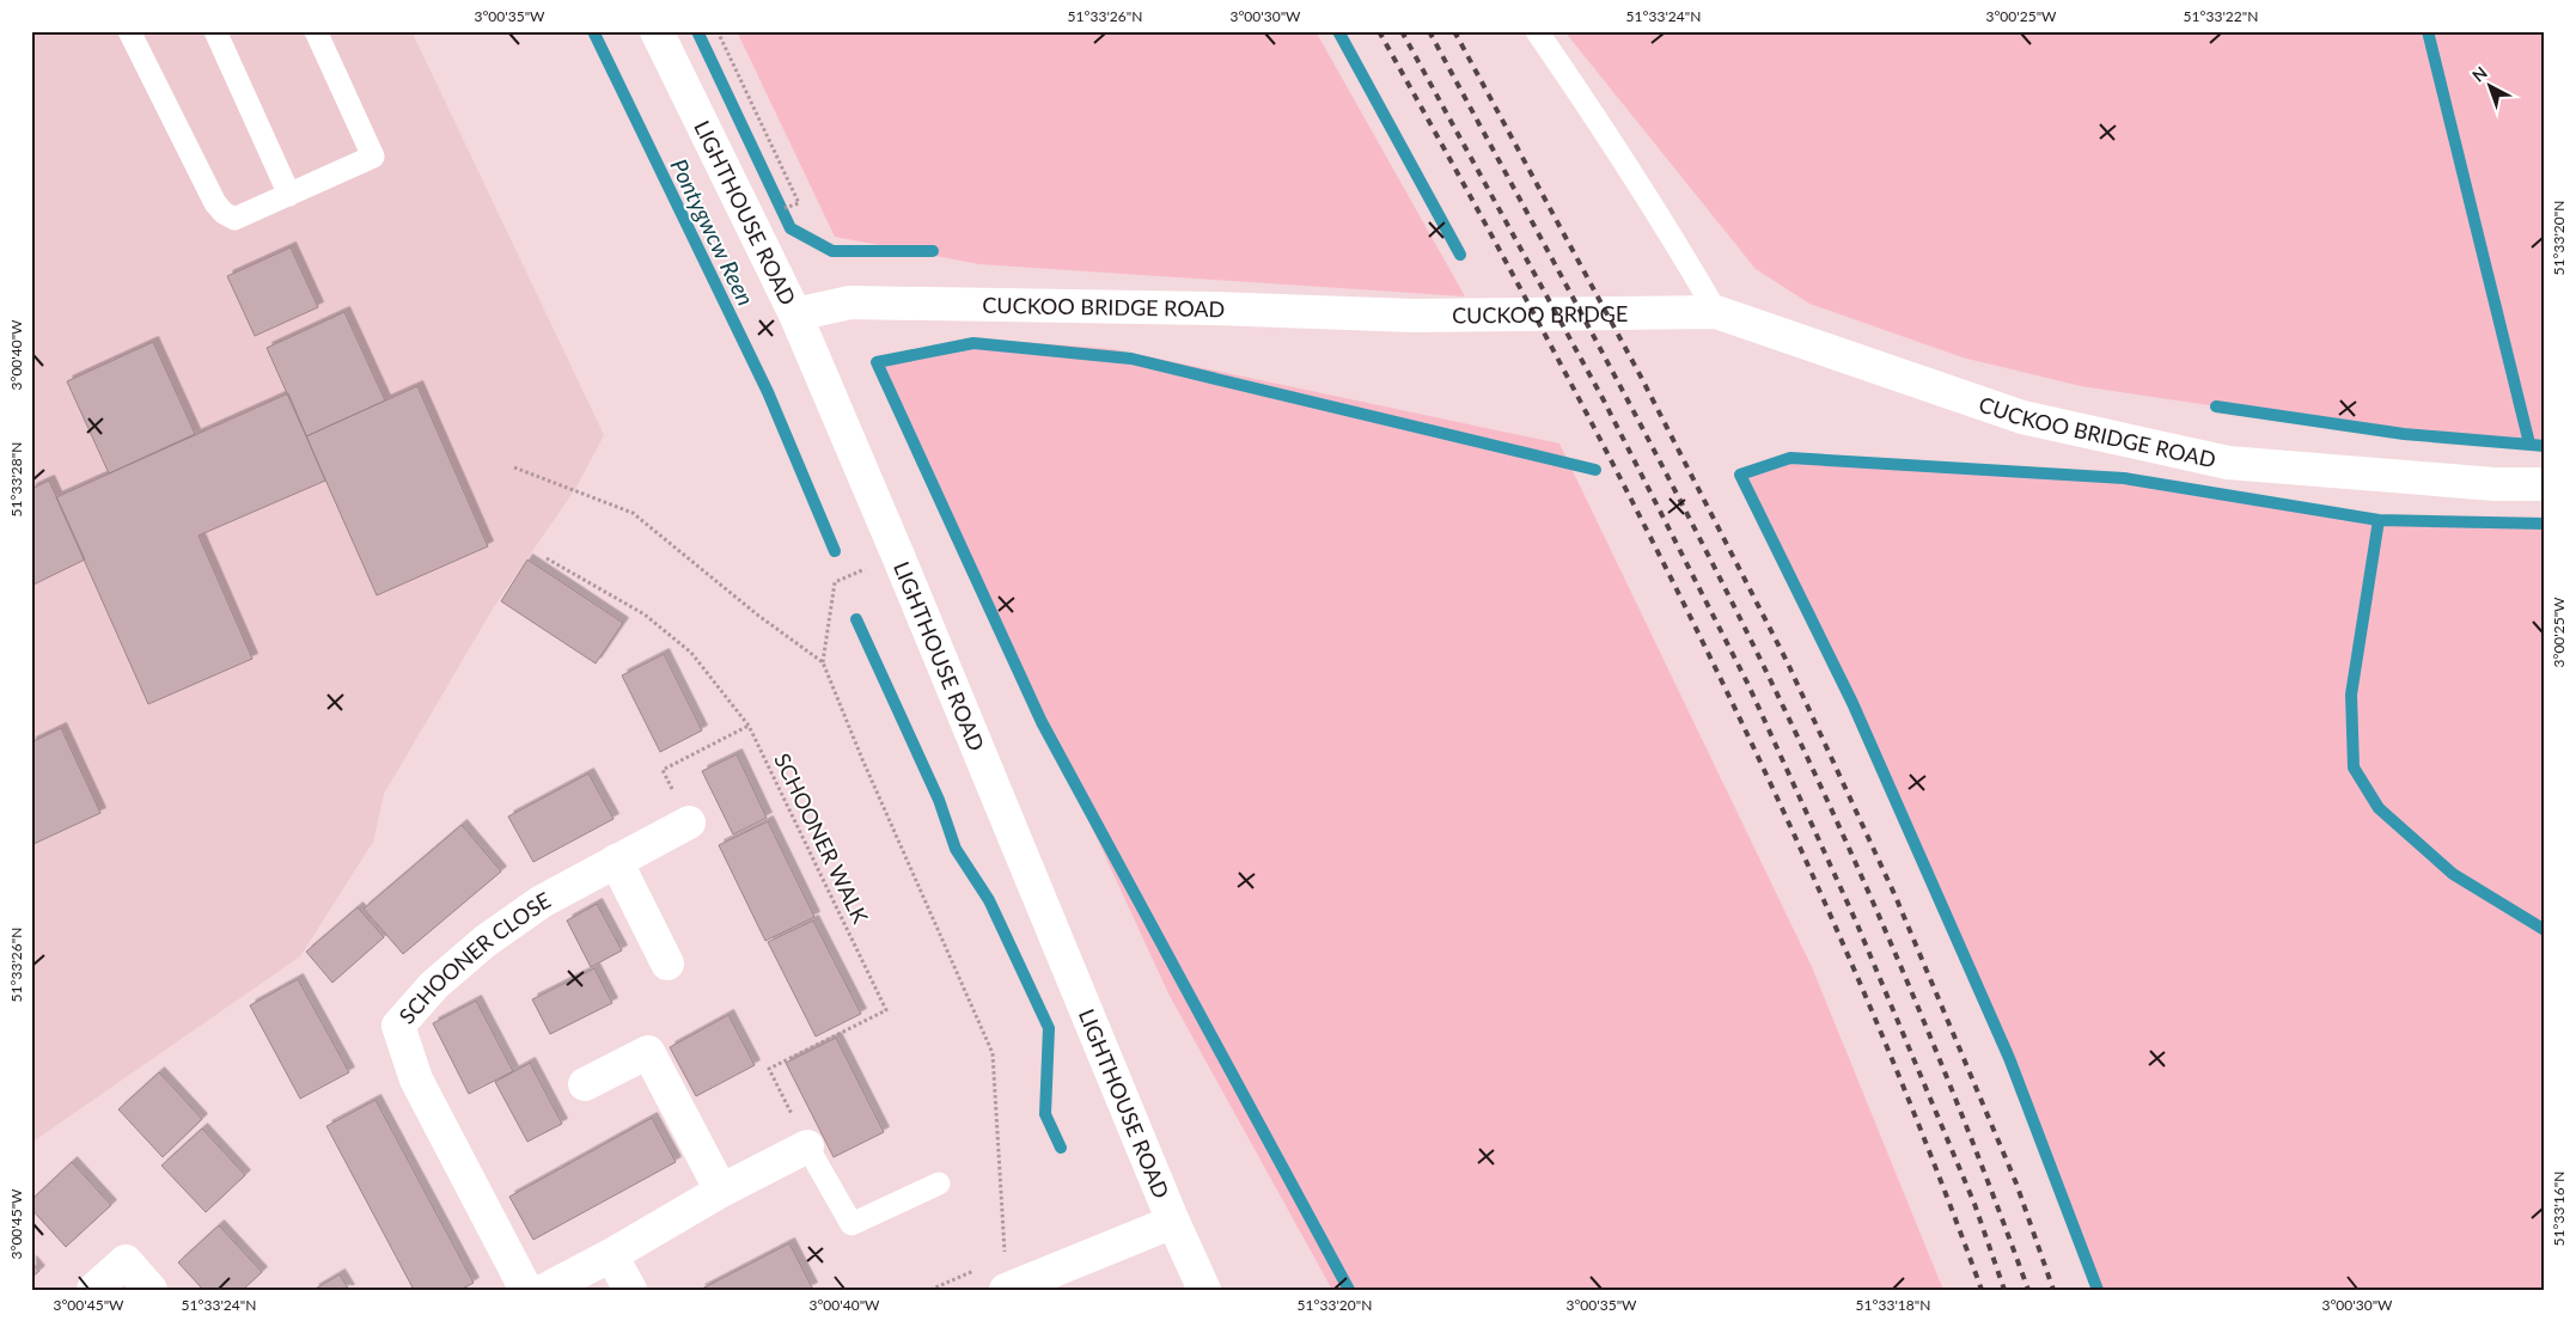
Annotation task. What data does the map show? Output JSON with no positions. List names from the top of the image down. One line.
{"streets":{"street":["LIGHTHOUSE ROAD","CUCKOO BRIDGE ROAD","CUCKOO BRIDGE","SCHOONER CLOSE"],"path":["SCHOONER WALK"]},"crossings":[["LIGHTHOUSE ROAD","CUCKOO BRIDGE ROAD"],["CUCKOO BRIDGE ROAD","CUCKOO BRIDGE"]],"water":["Pontygwcw Reen"],"north":"top left","coordinates":["3°00'35\"W","51°33'26\"N","3°00'30\"W","51°33'24\"N","3°00'25\"W","51°33'22\"N","51°33'20\"N","3°00'40\"W","51°33'28\"N","51°33'16\"N","3°00'45\"W","51°33'18\"N"]}
